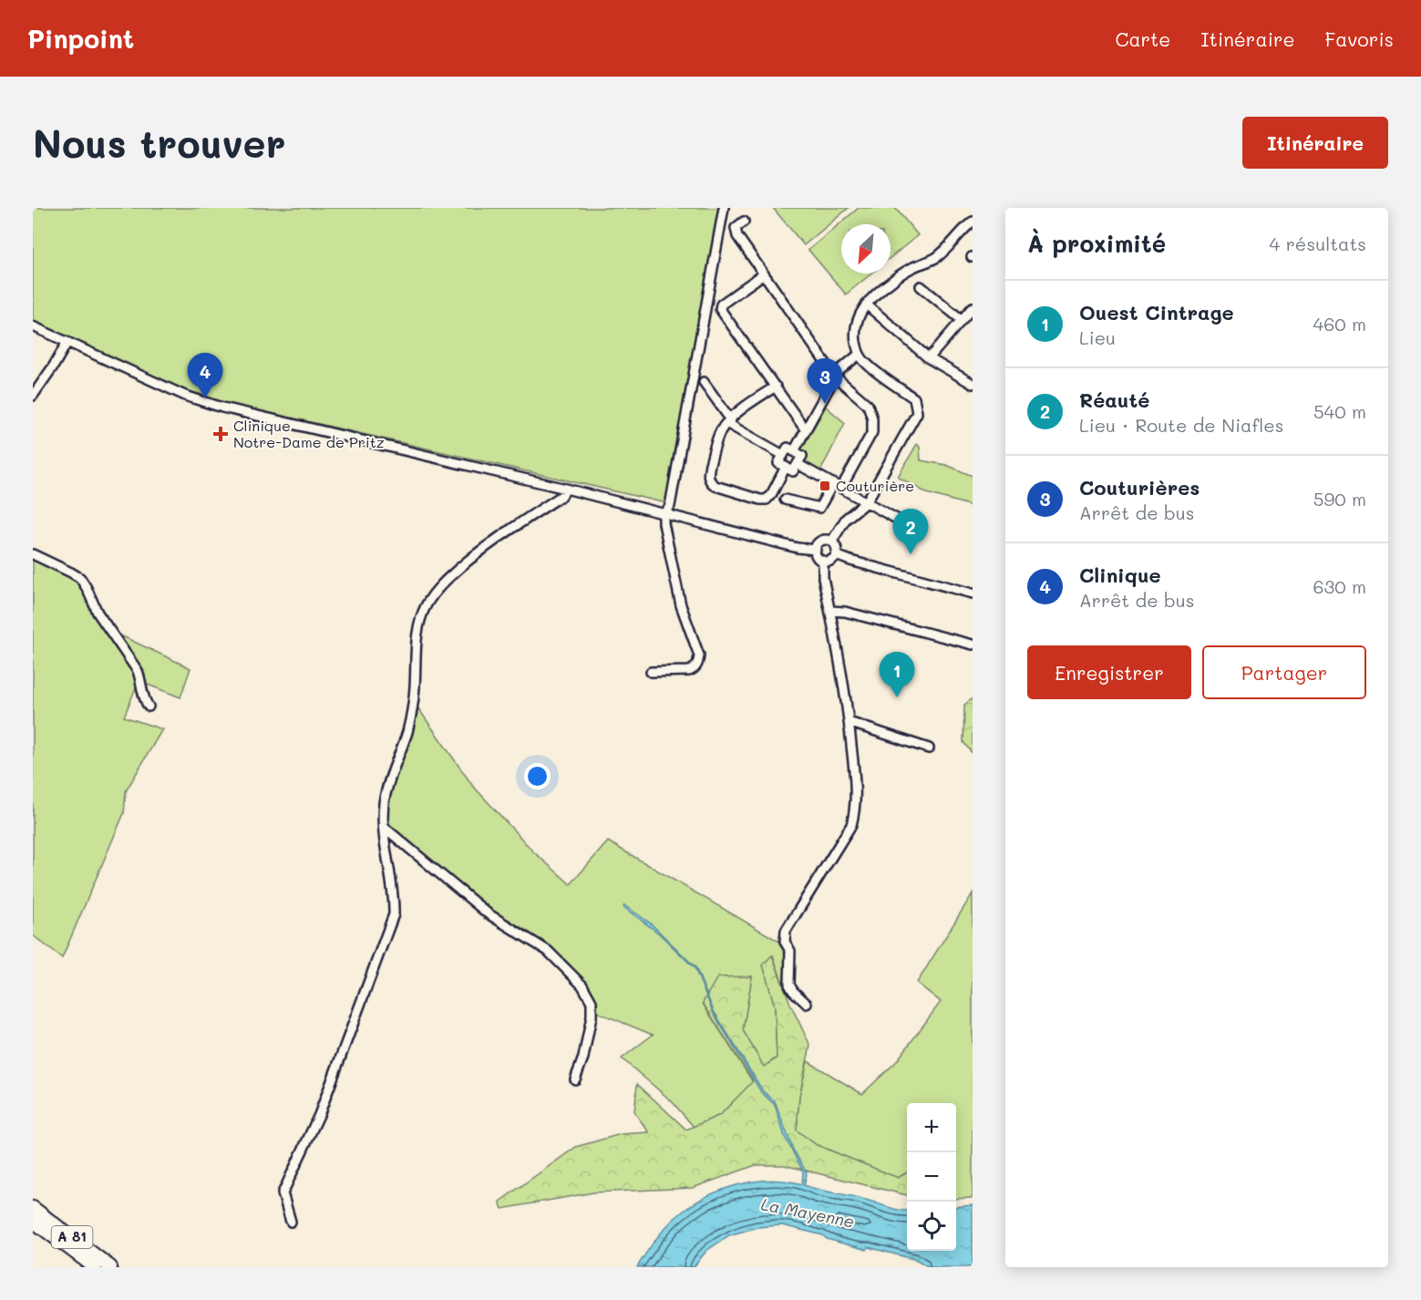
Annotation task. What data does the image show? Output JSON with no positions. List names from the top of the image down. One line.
{"streets":{"highway":["A 81"]},"water":["La Mayenne"],"places":{"health":["Clinique Notre-Dame de Pritz"],"transit":["Couturière"]},"north":"bottom left","page":{"header":"Pinpoint","nav":["Carte","Itinéraire","Favoris"],"buttons":["Itinéraire",["Enregistrer","Partager"]],"title":"Nous trouver","heading":["À proximité","4 résultats"],"list":[{"mark":"1","name":"Ouest Cintrage","note":"Lieu","value":"460 m"},{"mark":"2","name":"Réauté","note":"Lieu · Route de Niafles","value":"540 m"},{"mark":"3","name":"Couturières","note":"Arrêt de bus","value":"590 m"},{"mark":"4","name":"Clinique","note":"Arrêt de bus","value":"630 m"}],"pins":["4","3","2","1"],"map_buttons":["+","−"]}}
